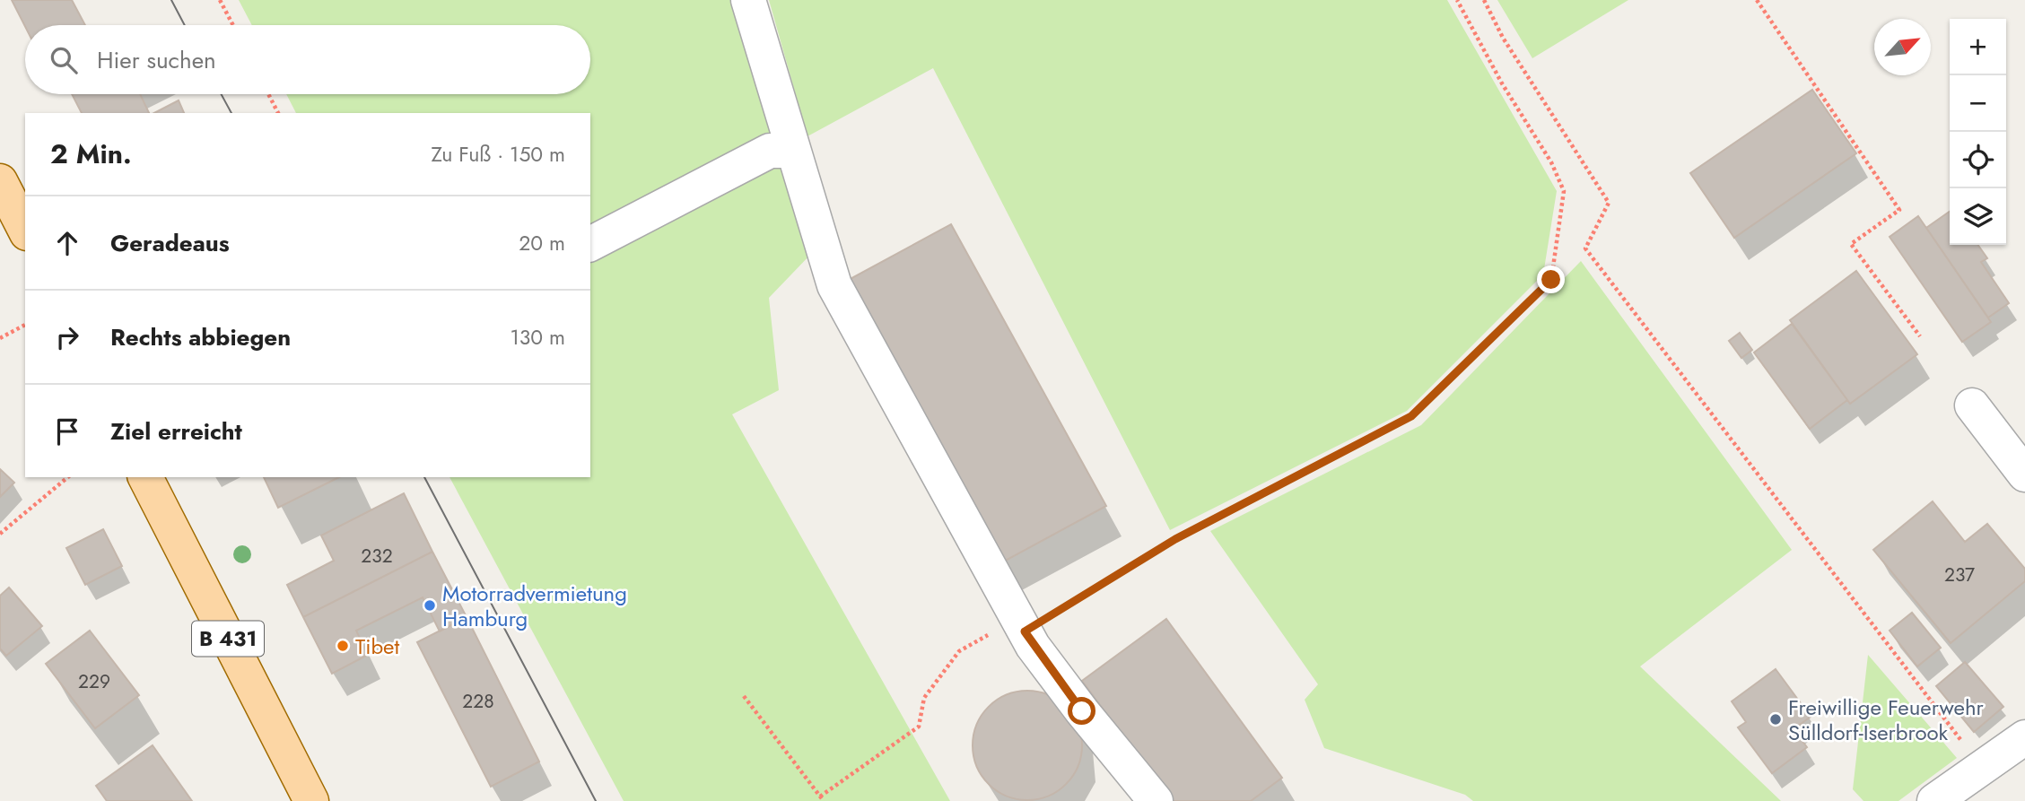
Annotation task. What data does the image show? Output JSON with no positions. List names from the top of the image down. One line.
{"streets":{"main road":["B 431"]},"places":["Motorradvermietung Hamburg","Tibet","Freiwillige Feuerwehr Sülldorf-Iserbrook"],"house_numbers":["232","237","229","228"],"north":"top right","page":{"map_buttons":["+","−"],"search":"Hier suchen","heading":["2 Min.","Zu Fuß · 150 m"],"list":[["Geradeaus","20 m"],["Rechts abbiegen","130 m"],"Ziel erreicht"]}}
